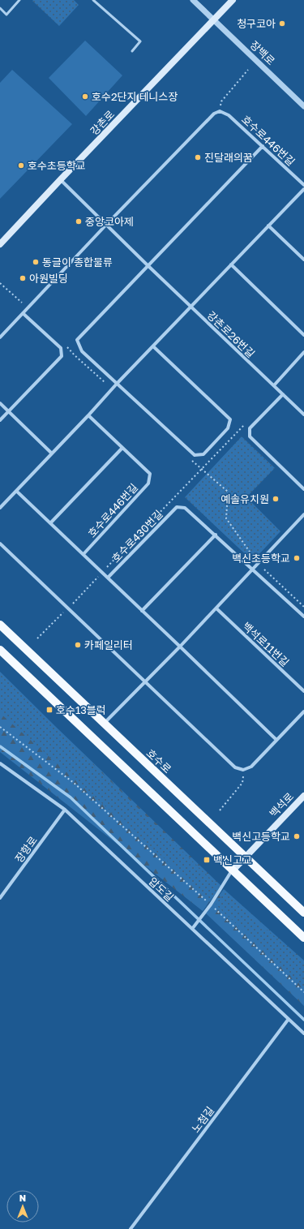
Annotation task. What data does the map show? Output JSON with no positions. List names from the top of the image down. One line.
{"streets":{"main road":["강촌로","호수로","백석로"],"street":["장백로","호수로446번길","강촌로26번길","호수로430번길","백석로11번길","장항로","압도길","노첨길"]},"crossings":[["장백로","강촌로"],["강촌로","강촌로26번길"],["호수로","백석로"],["장항로","압도길"],["압도길","노첨길"]],"places":{"other":["청구코아","호수2단지 테니스장","진달래의꿈","호수초등학교","중앙코아제","동글이 종합물류","아원빌딩","예솔유치원","백신초등학교","카페일리터","백신고등학교"],"transit":["호수13블럭","백신고교"]},"north":"top"}
